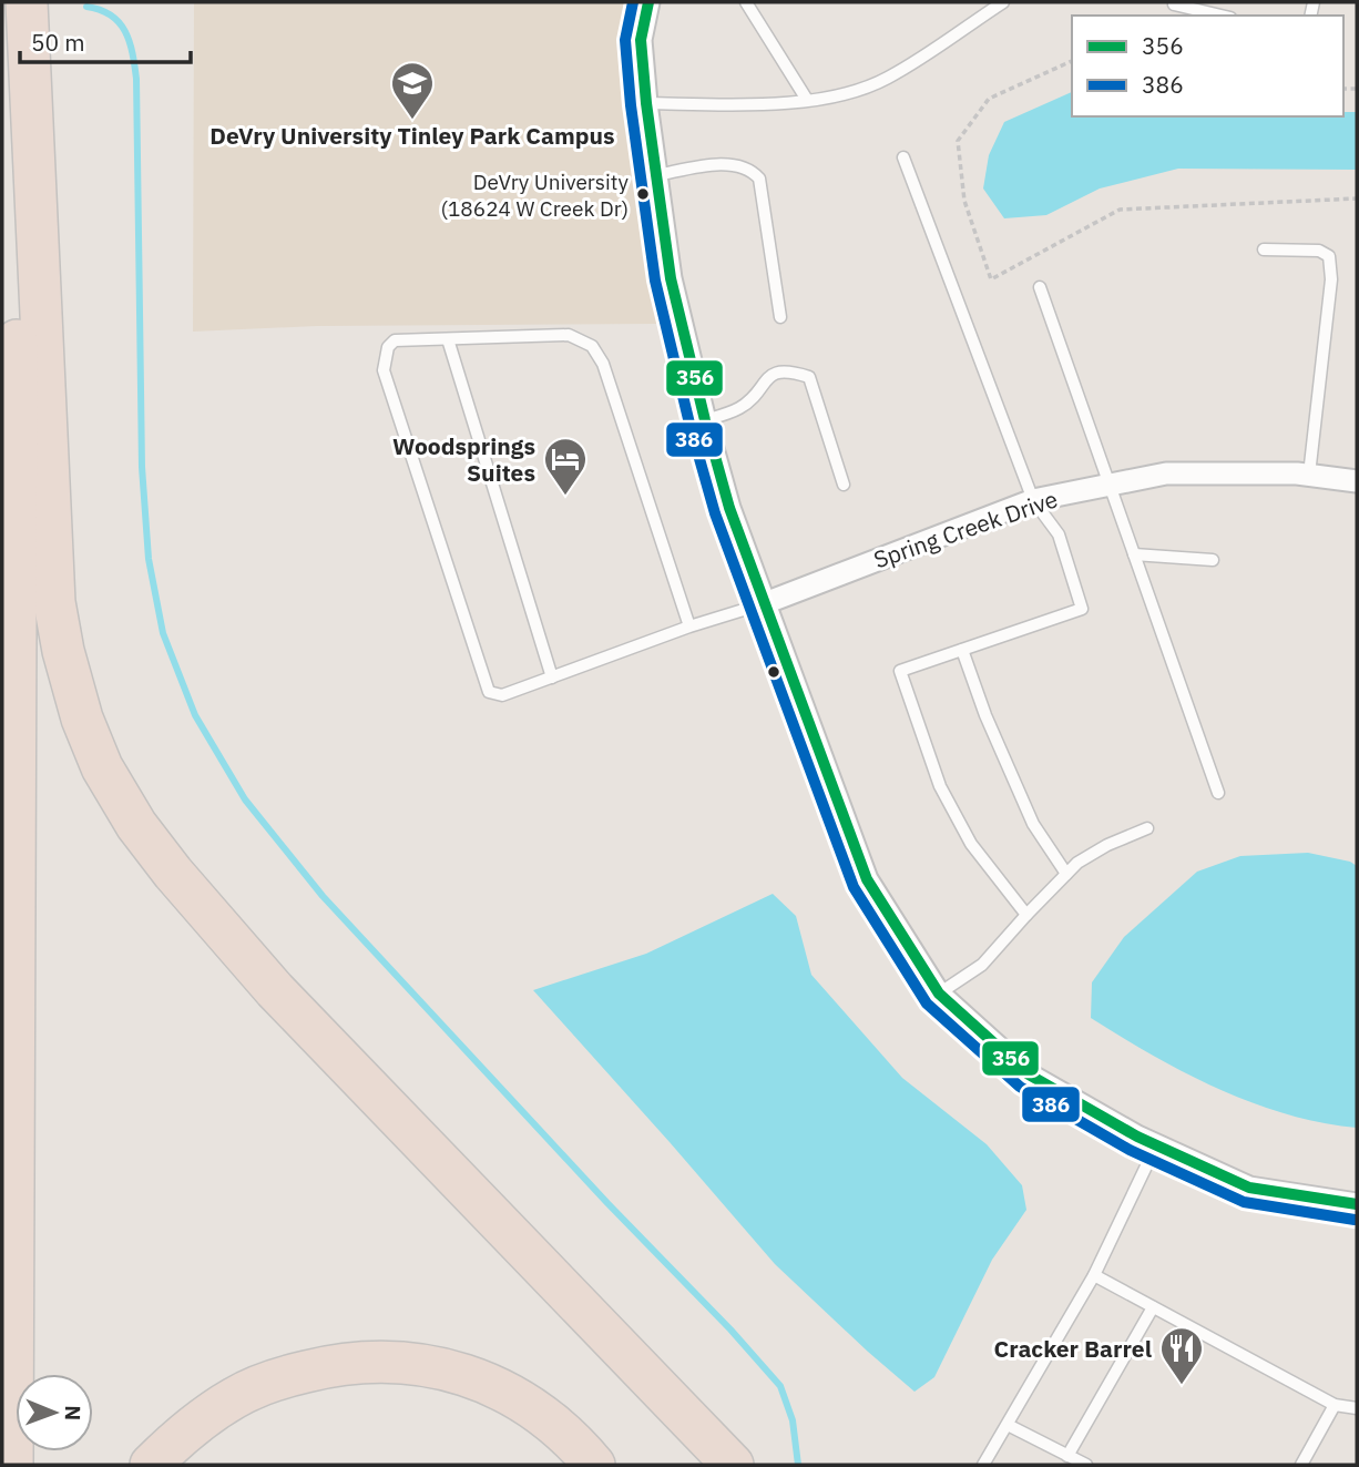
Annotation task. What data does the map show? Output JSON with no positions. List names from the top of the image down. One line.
{"streets":{"street":["Spring Creek Drive"]},"places":{"school or university":["DeVry University Tinley Park Campus"],"other":["DeVry University (18624 W Creek Dr)"],"hotel":["Woodsprings Suites"],"restaurant":["Cracker Barrel"]},"lines":["transit line 356","transit line 386"],"legend":["356","386"],"scale_bar":"50 m","north":"right"}
